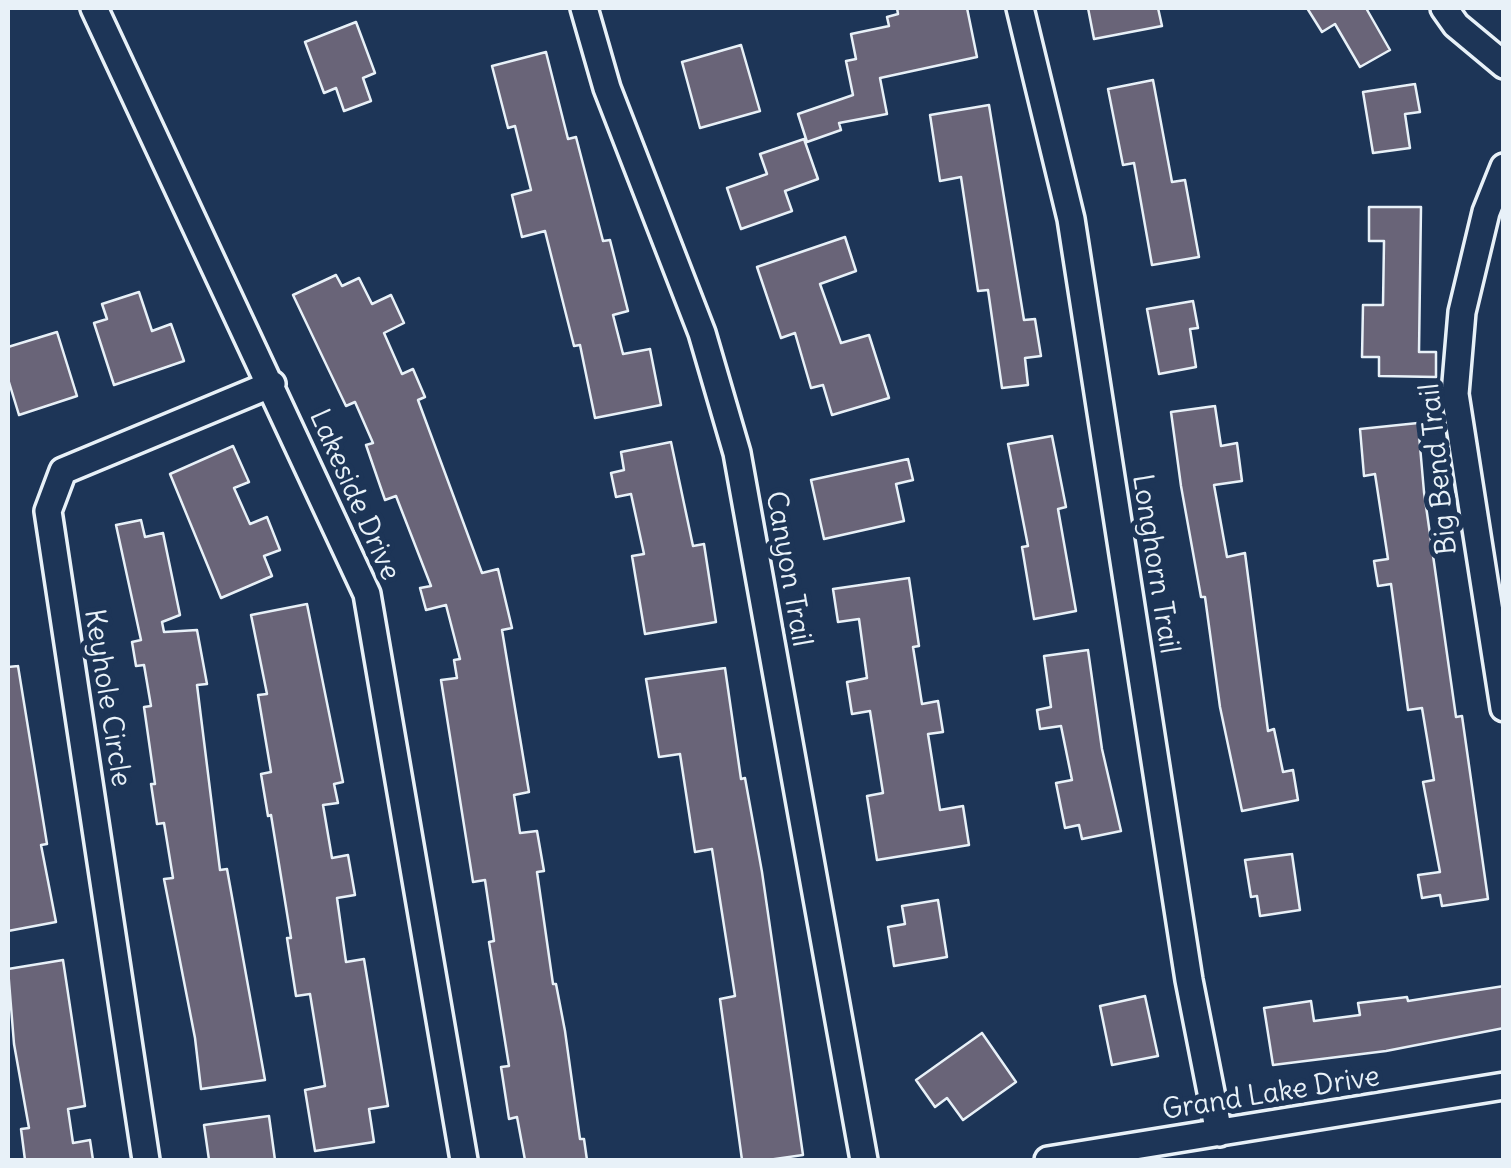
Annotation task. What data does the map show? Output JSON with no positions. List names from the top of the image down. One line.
{"streets":{"street":["Big Bend Trail","Lakeside Drive","Longhorn Trail","Canyon Trail","Keyhole Circle","Grand Lake Drive"]},"crossings":[["Lakeside Drive","Keyhole Circle"],["Longhorn Trail","Grand Lake Drive"]]}
